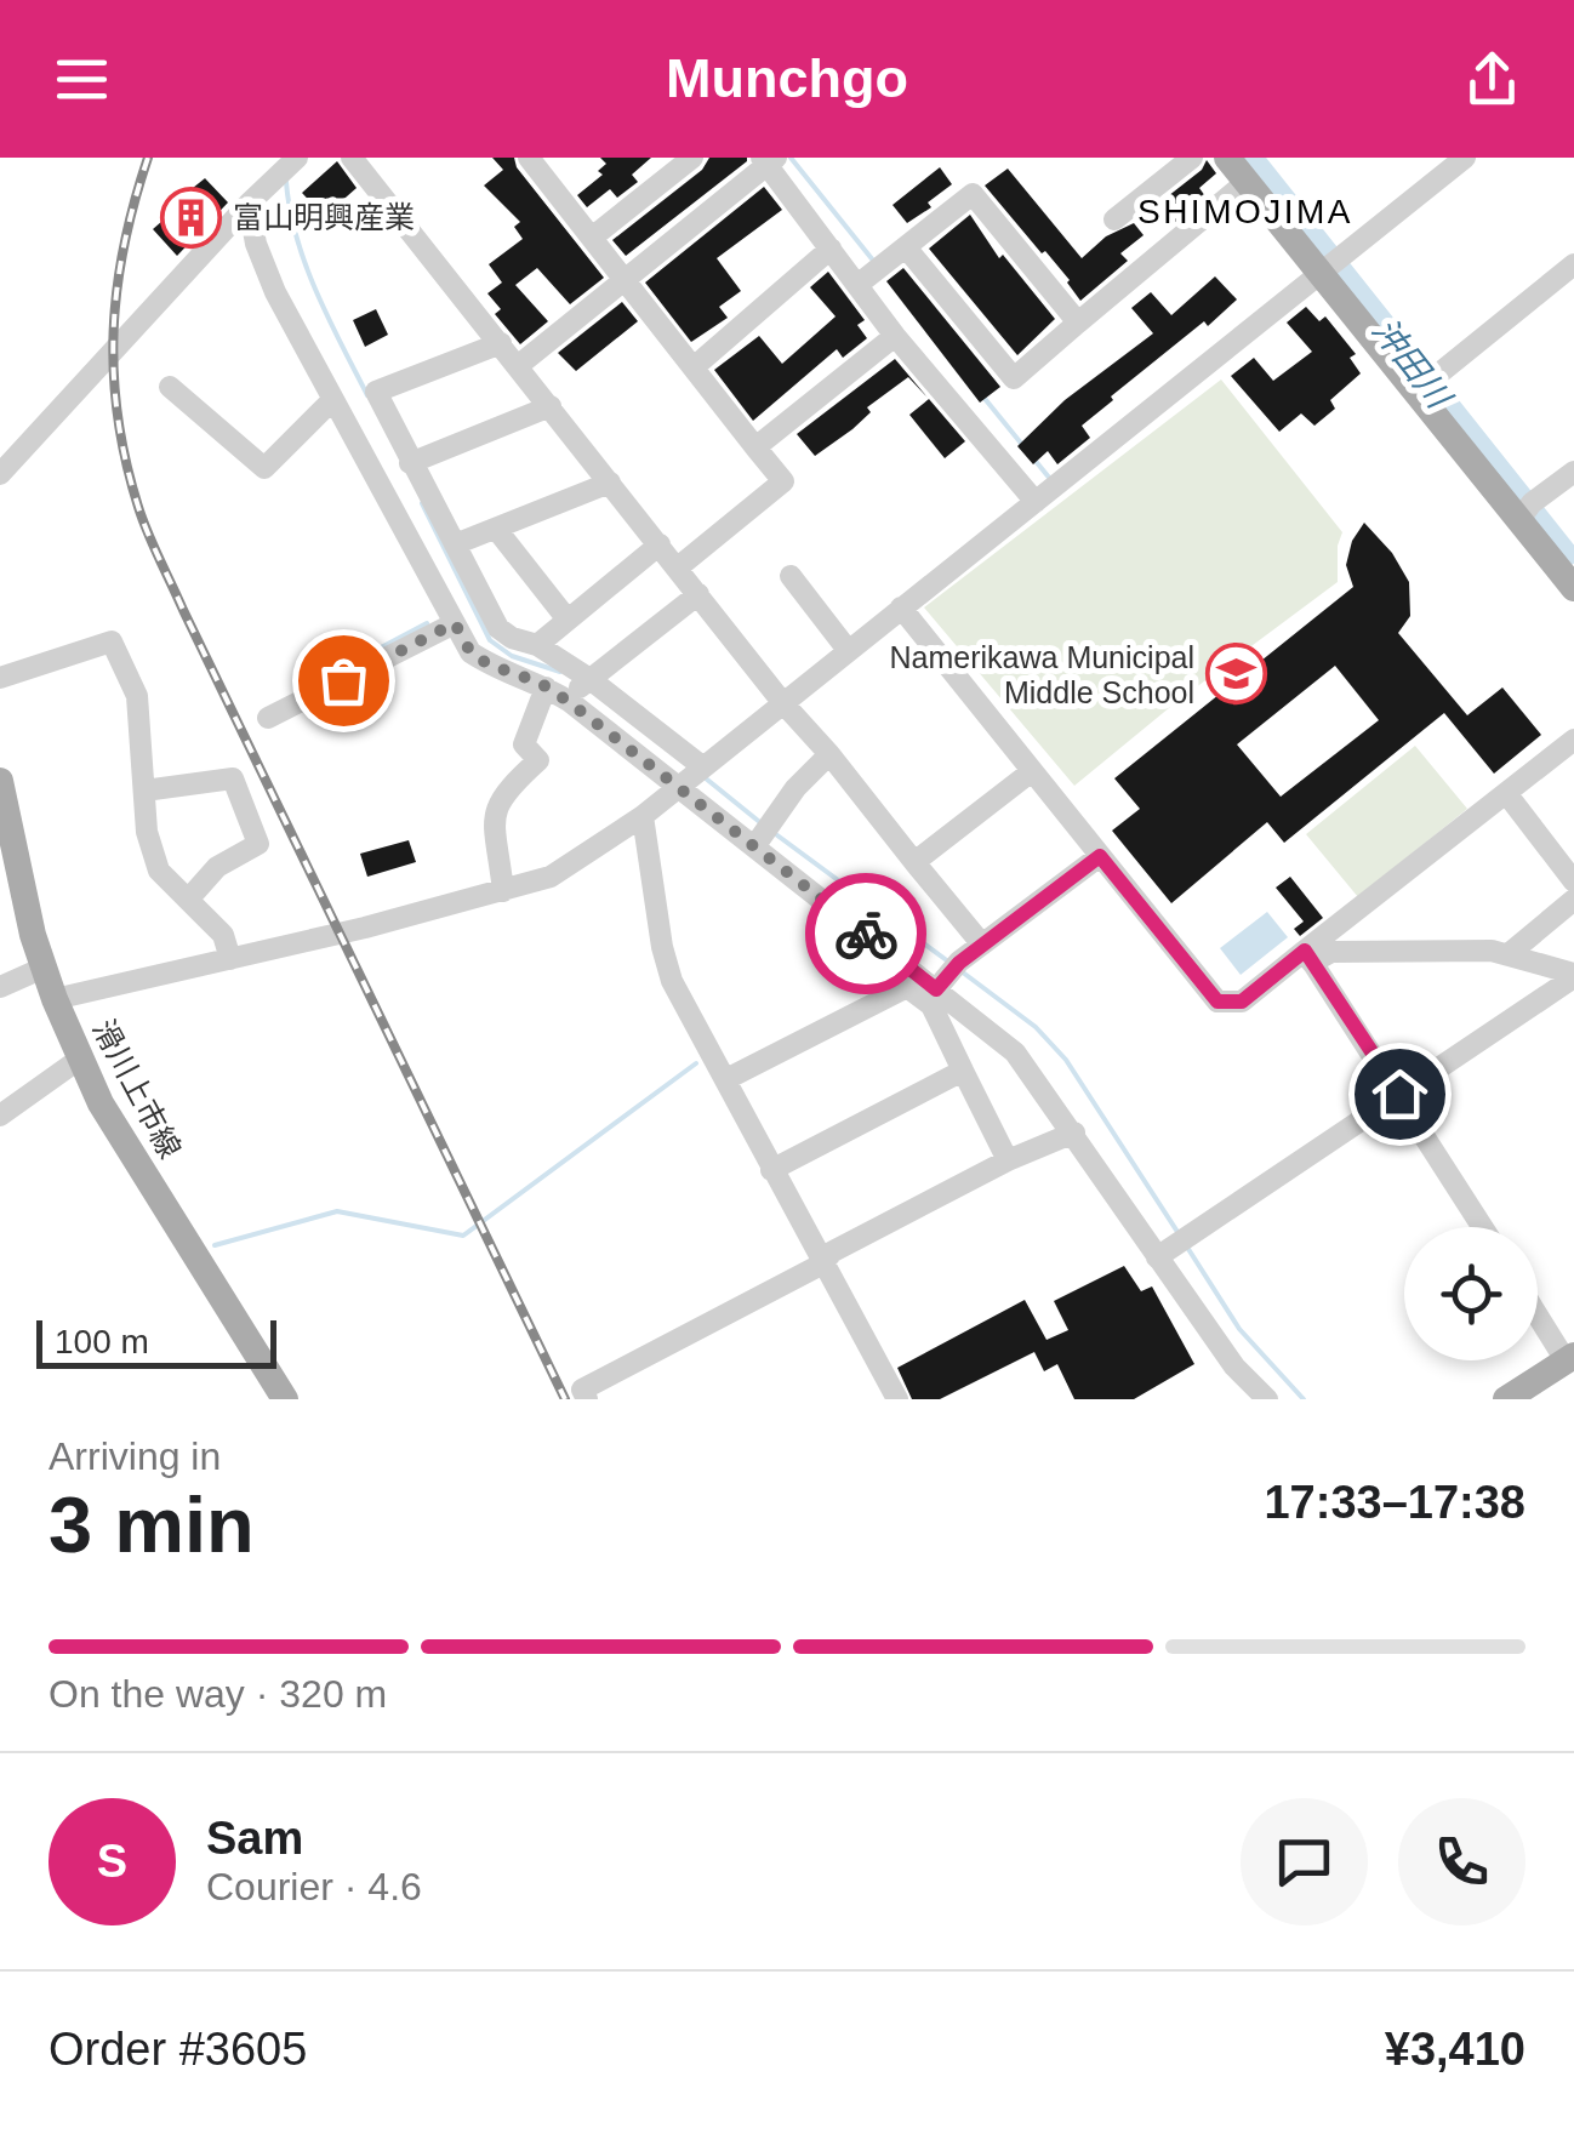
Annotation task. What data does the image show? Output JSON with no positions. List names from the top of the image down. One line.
{"streets":{"main road":["滑川上市線"]},"districts":["SHIMOJIMA"],"water":["沖田川"],"places":{"building":["富山明興産業"],"school or university":["Namerikawa Municipal Middle School"]},"scale_bar":"100 m","page":{"header":"Munchgo","scale":"100 m","heading":["3 min","Arriving in","17:33–17:38"],"panel":["Sam","Courier · 4.6","Order #3605","¥3,410"],"bar":"On the way · 320 m","round":"S"}}
